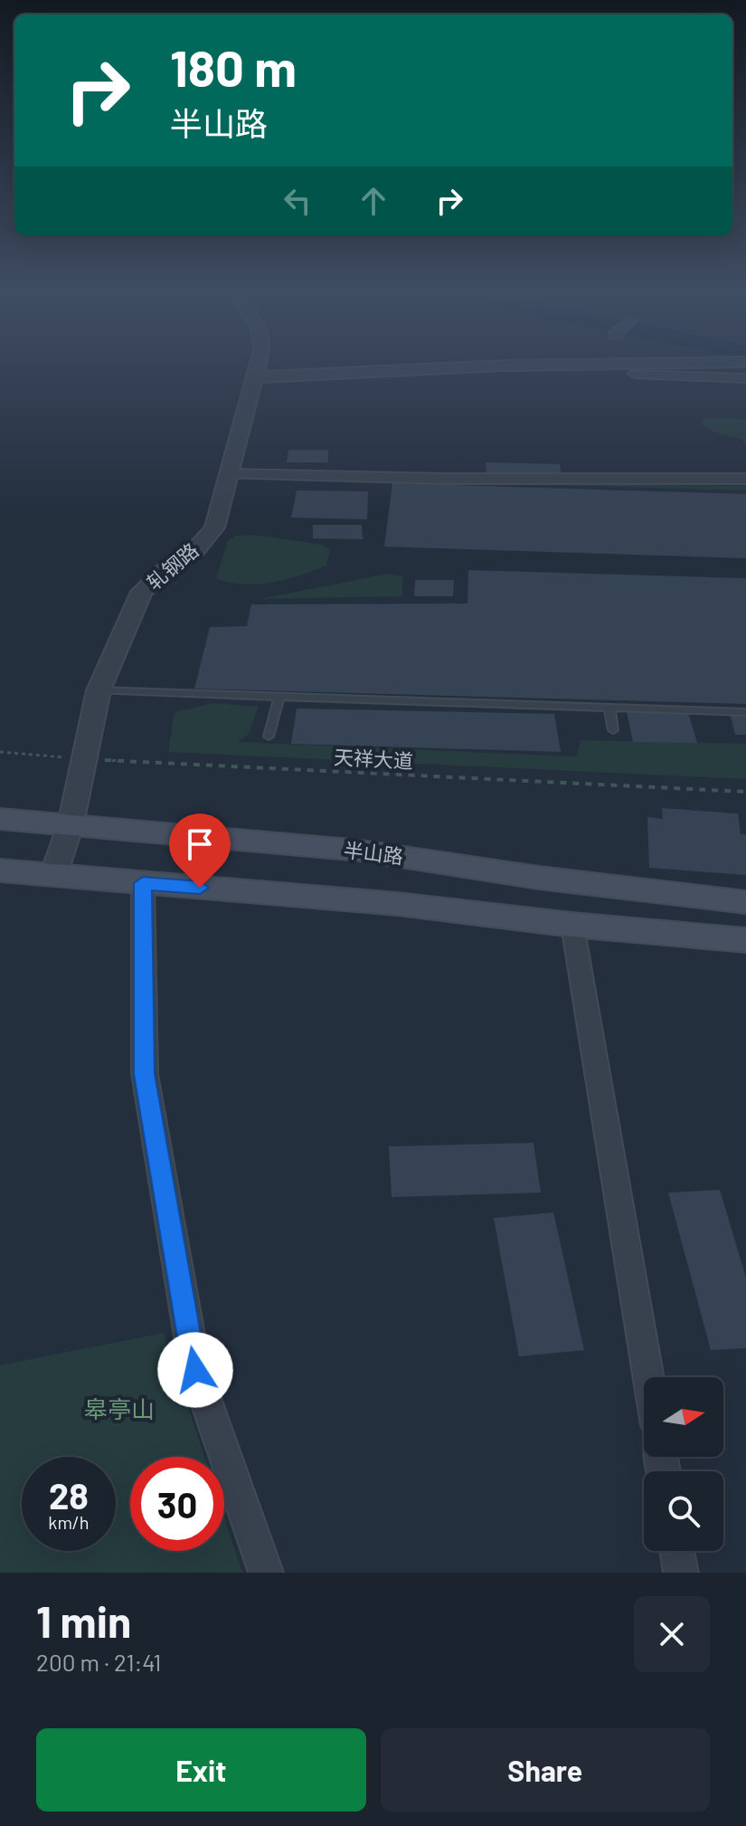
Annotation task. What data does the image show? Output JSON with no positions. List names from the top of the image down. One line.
{"streets":{"main road":["半山路"],"street":["轧钢路"],"path":["天祥大道"]},"crossings":[["轧钢路","天祥大道"],["轧钢路","半山路"]],"parks":["皋亭山"],"north":"right","page":{"turn":["180 m","半山路"],"speed":"28 km/h","limit":"30","heading":["1 min","200 m · 21:41"],"buttons":["Exit","Share"]}}
